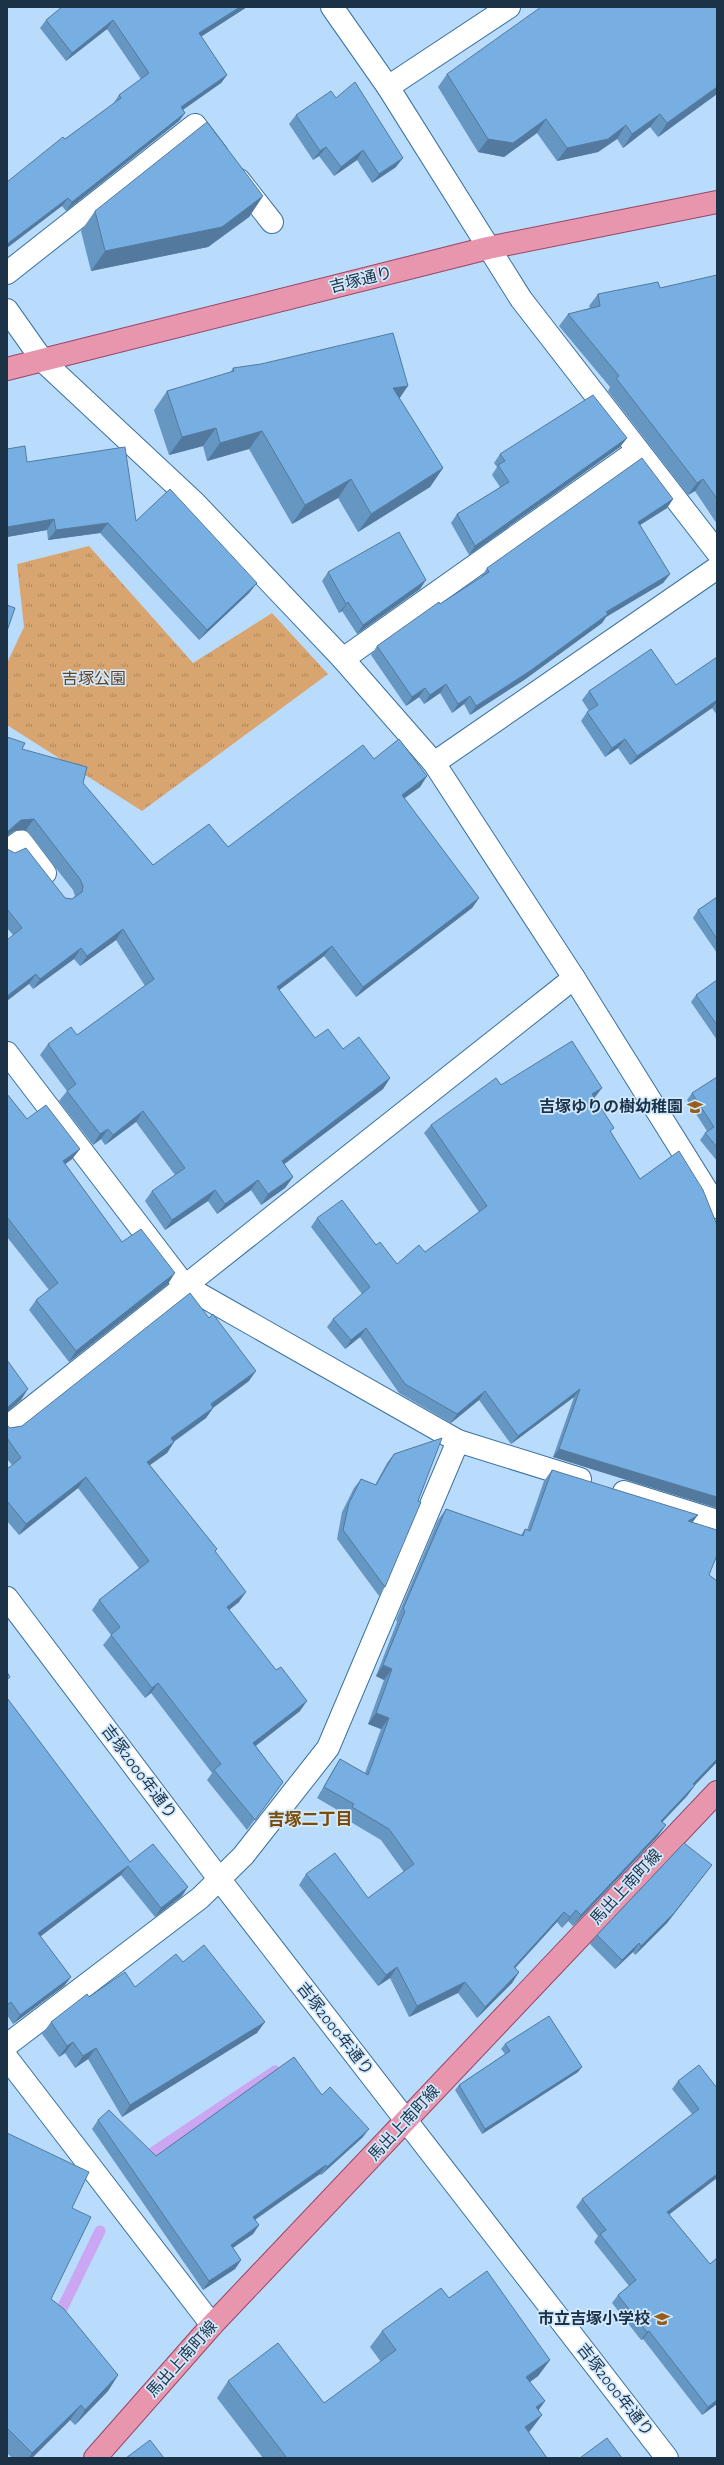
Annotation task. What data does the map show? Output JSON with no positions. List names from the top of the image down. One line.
{"streets":{"main road":["吉塚通り","馬出上南町線"],"street":["吉塚2000年通り"]},"crossings":[["吉塚2000年通り","馬出上南町線"]],"districts":["吉塚二丁目"],"parks":["吉塚公園"],"places":{"school or university":["吉塚ゆりの樹幼稚園","市立吉塚小学校"]}}
